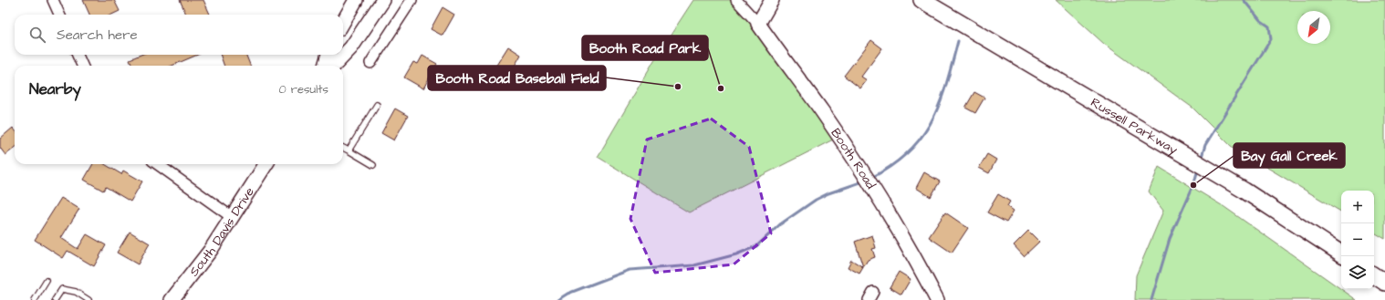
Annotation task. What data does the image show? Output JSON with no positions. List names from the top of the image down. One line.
{"streets":{"main road":["Russell Parkway"],"street":["Booth Road","South Davis Drive"]},"places":["Booth Road Baseball Field","Booth Road Park","Bay Gall Creek"],"north":"bottom left","page":{"search":"Search here","heading":["Nearby","0 results"],"map_buttons":["+","−"]}}
